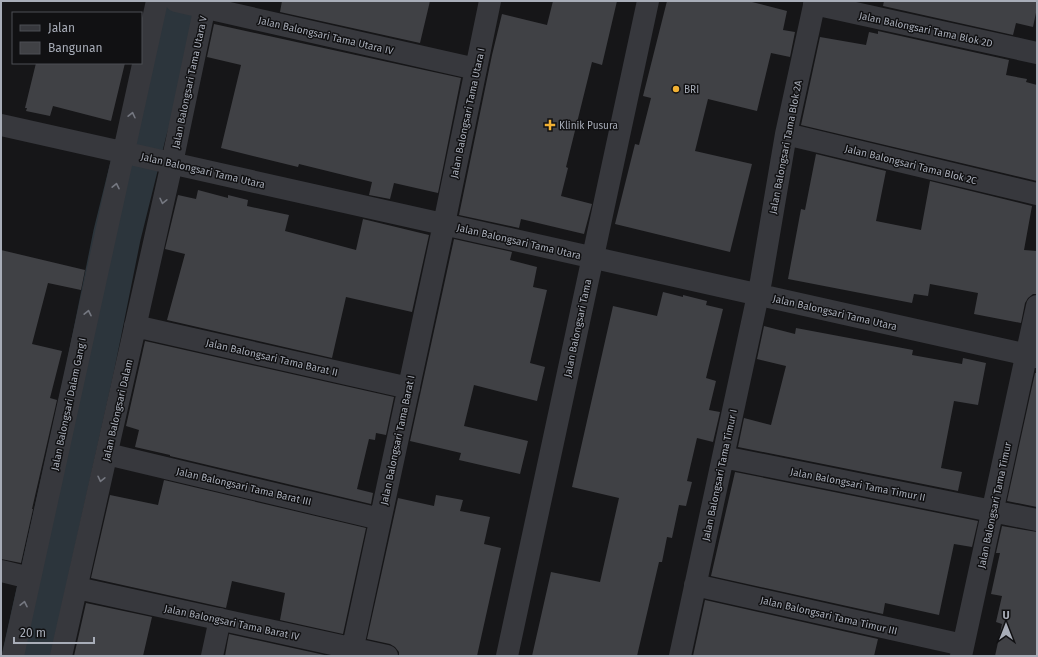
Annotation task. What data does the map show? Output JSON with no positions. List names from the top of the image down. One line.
{"streets":{"street":["Jalan Balongsari Tama Blok 2D","Jalan Balongsari Tama Utara IV","Jalan Balongsari Tama Utara V","Jalan Balongsari Tama Utara I","Jalan Balongsari Tama Blok 2A","Jalan Balongsari Tama Blok 2C","Jalan Balongsari Tama Utara","Jalan Balongsari Tama","Jalan Balongsari Tama Barat II","Jalan Balongsari Dalam Gang I","Jalan Balongsari Dalam","Jalan Balongsari Tama Barat I","Jalan Balongsari Tama Timur I","Jalan Balongsari Tama Timur II","Jalan Balongsari Tama Barat III","Jalan Balongsari Tama Timur","Jalan Balongsari Tama Timur III","Jalan Balongsari Tama Barat IV"]},"crossings":[["Jalan Balongsari Tama Blok 2D","Jalan Balongsari Tama Blok 2A"],["Jalan Balongsari Tama Utara IV","Jalan Balongsari Tama Utara V"],["Jalan Balongsari Tama Utara IV","Jalan Balongsari Tama Utara I"],["Jalan Balongsari Tama Utara V","Jalan Balongsari Tama Utara"],["Jalan Balongsari Tama Utara V","Jalan Balongsari Dalam"],["Jalan Balongsari Tama Utara I","Jalan Balongsari Tama Utara"],["Jalan Balongsari Tama Utara I","Jalan Balongsari Tama Barat I"],["Jalan Balongsari Tama Blok 2A","Jalan Balongsari Tama Blok 2C"],["Jalan Balongsari Tama Blok 2A","Jalan Balongsari Tama Utara"],["Jalan Balongsari Tama Blok 2A","Jalan Balongsari Tama Timur I"],["Jalan Balongsari Tama Utara","Jalan Balongsari Tama"],["Jalan Balongsari Tama Utara","Jalan Balongsari Dalam Gang I"],["Jalan Balongsari Tama Utara","Jalan Balongsari Dalam"],["Jalan Balongsari Tama Utara","Jalan Balongsari Tama Barat I"],["Jalan Balongsari Tama Utara","Jalan Balongsari Tama Timur I"],["Jalan Balongsari Tama Utara","Jalan Balongsari Tama Timur"],["Jalan Balongsari Tama Barat II","Jalan Balongsari Dalam"],["Jalan Balongsari Tama Barat II","Jalan Balongsari Tama Barat I"],["Jalan Balongsari Dalam","Jalan Balongsari Tama Barat III"],["Jalan Balongsari Dalam","Jalan Balongsari Tama Barat IV"],["Jalan Balongsari Tama Barat I","Jalan Balongsari Tama Barat III"],["Jalan Balongsari Tama Barat I","Jalan Balongsari Tama Barat IV"],["Jalan Balongsari Tama Timur I","Jalan Balongsari Tama Timur II"],["Jalan Balongsari Tama Timur I","Jalan Balongsari Tama Timur III"],["Jalan Balongsari Tama Timur II","Jalan Balongsari Tama Timur"],["Jalan Balongsari Tama Timur","Jalan Balongsari Tama Timur III"]],"one_way":["Jalan Balongsari Dalam Gang I","Jalan Balongsari Dalam"],"places":{"other":["BRI"],"health":["Klinik Pusura"]},"legend":["Jalan","Bangunan"],"scale_bar":"20 m","north":"top"}
